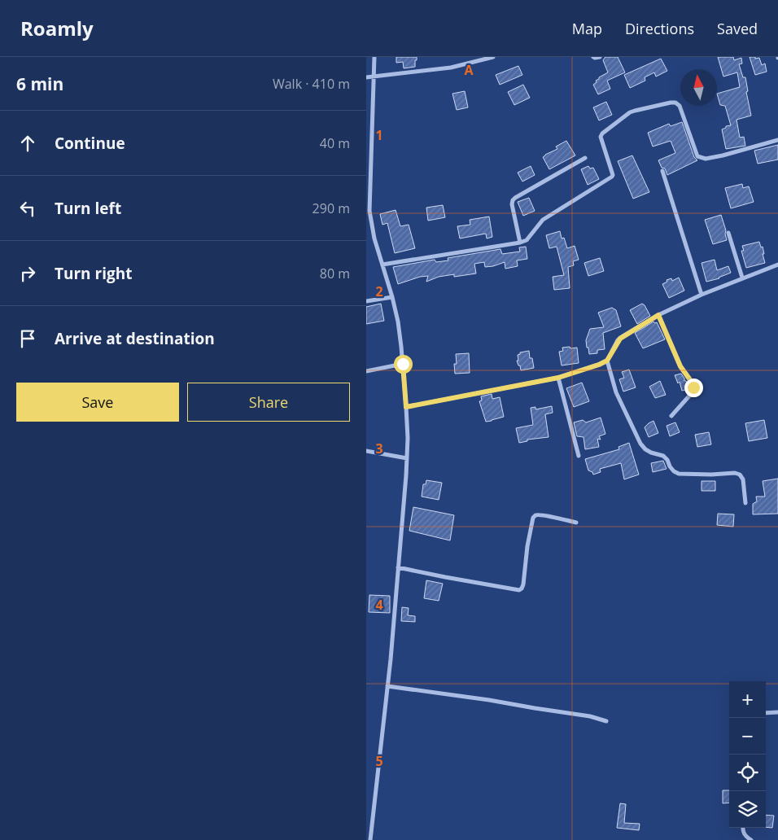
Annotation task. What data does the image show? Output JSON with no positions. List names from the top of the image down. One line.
{"north":"top","page":{"header":"Roamly","nav":["Map","Directions","Saved"],"heading":["6 min","Walk · 410 m"],"list":[["Continue","40 m"],["Turn left","290 m"],["Turn right","80 m"],"Arrive at destination"],"buttons":["Save","Share"],"map_buttons":["+","−"]},"grid":{"columns":["A"],"rows":["1","2","3","4","5"]}}
